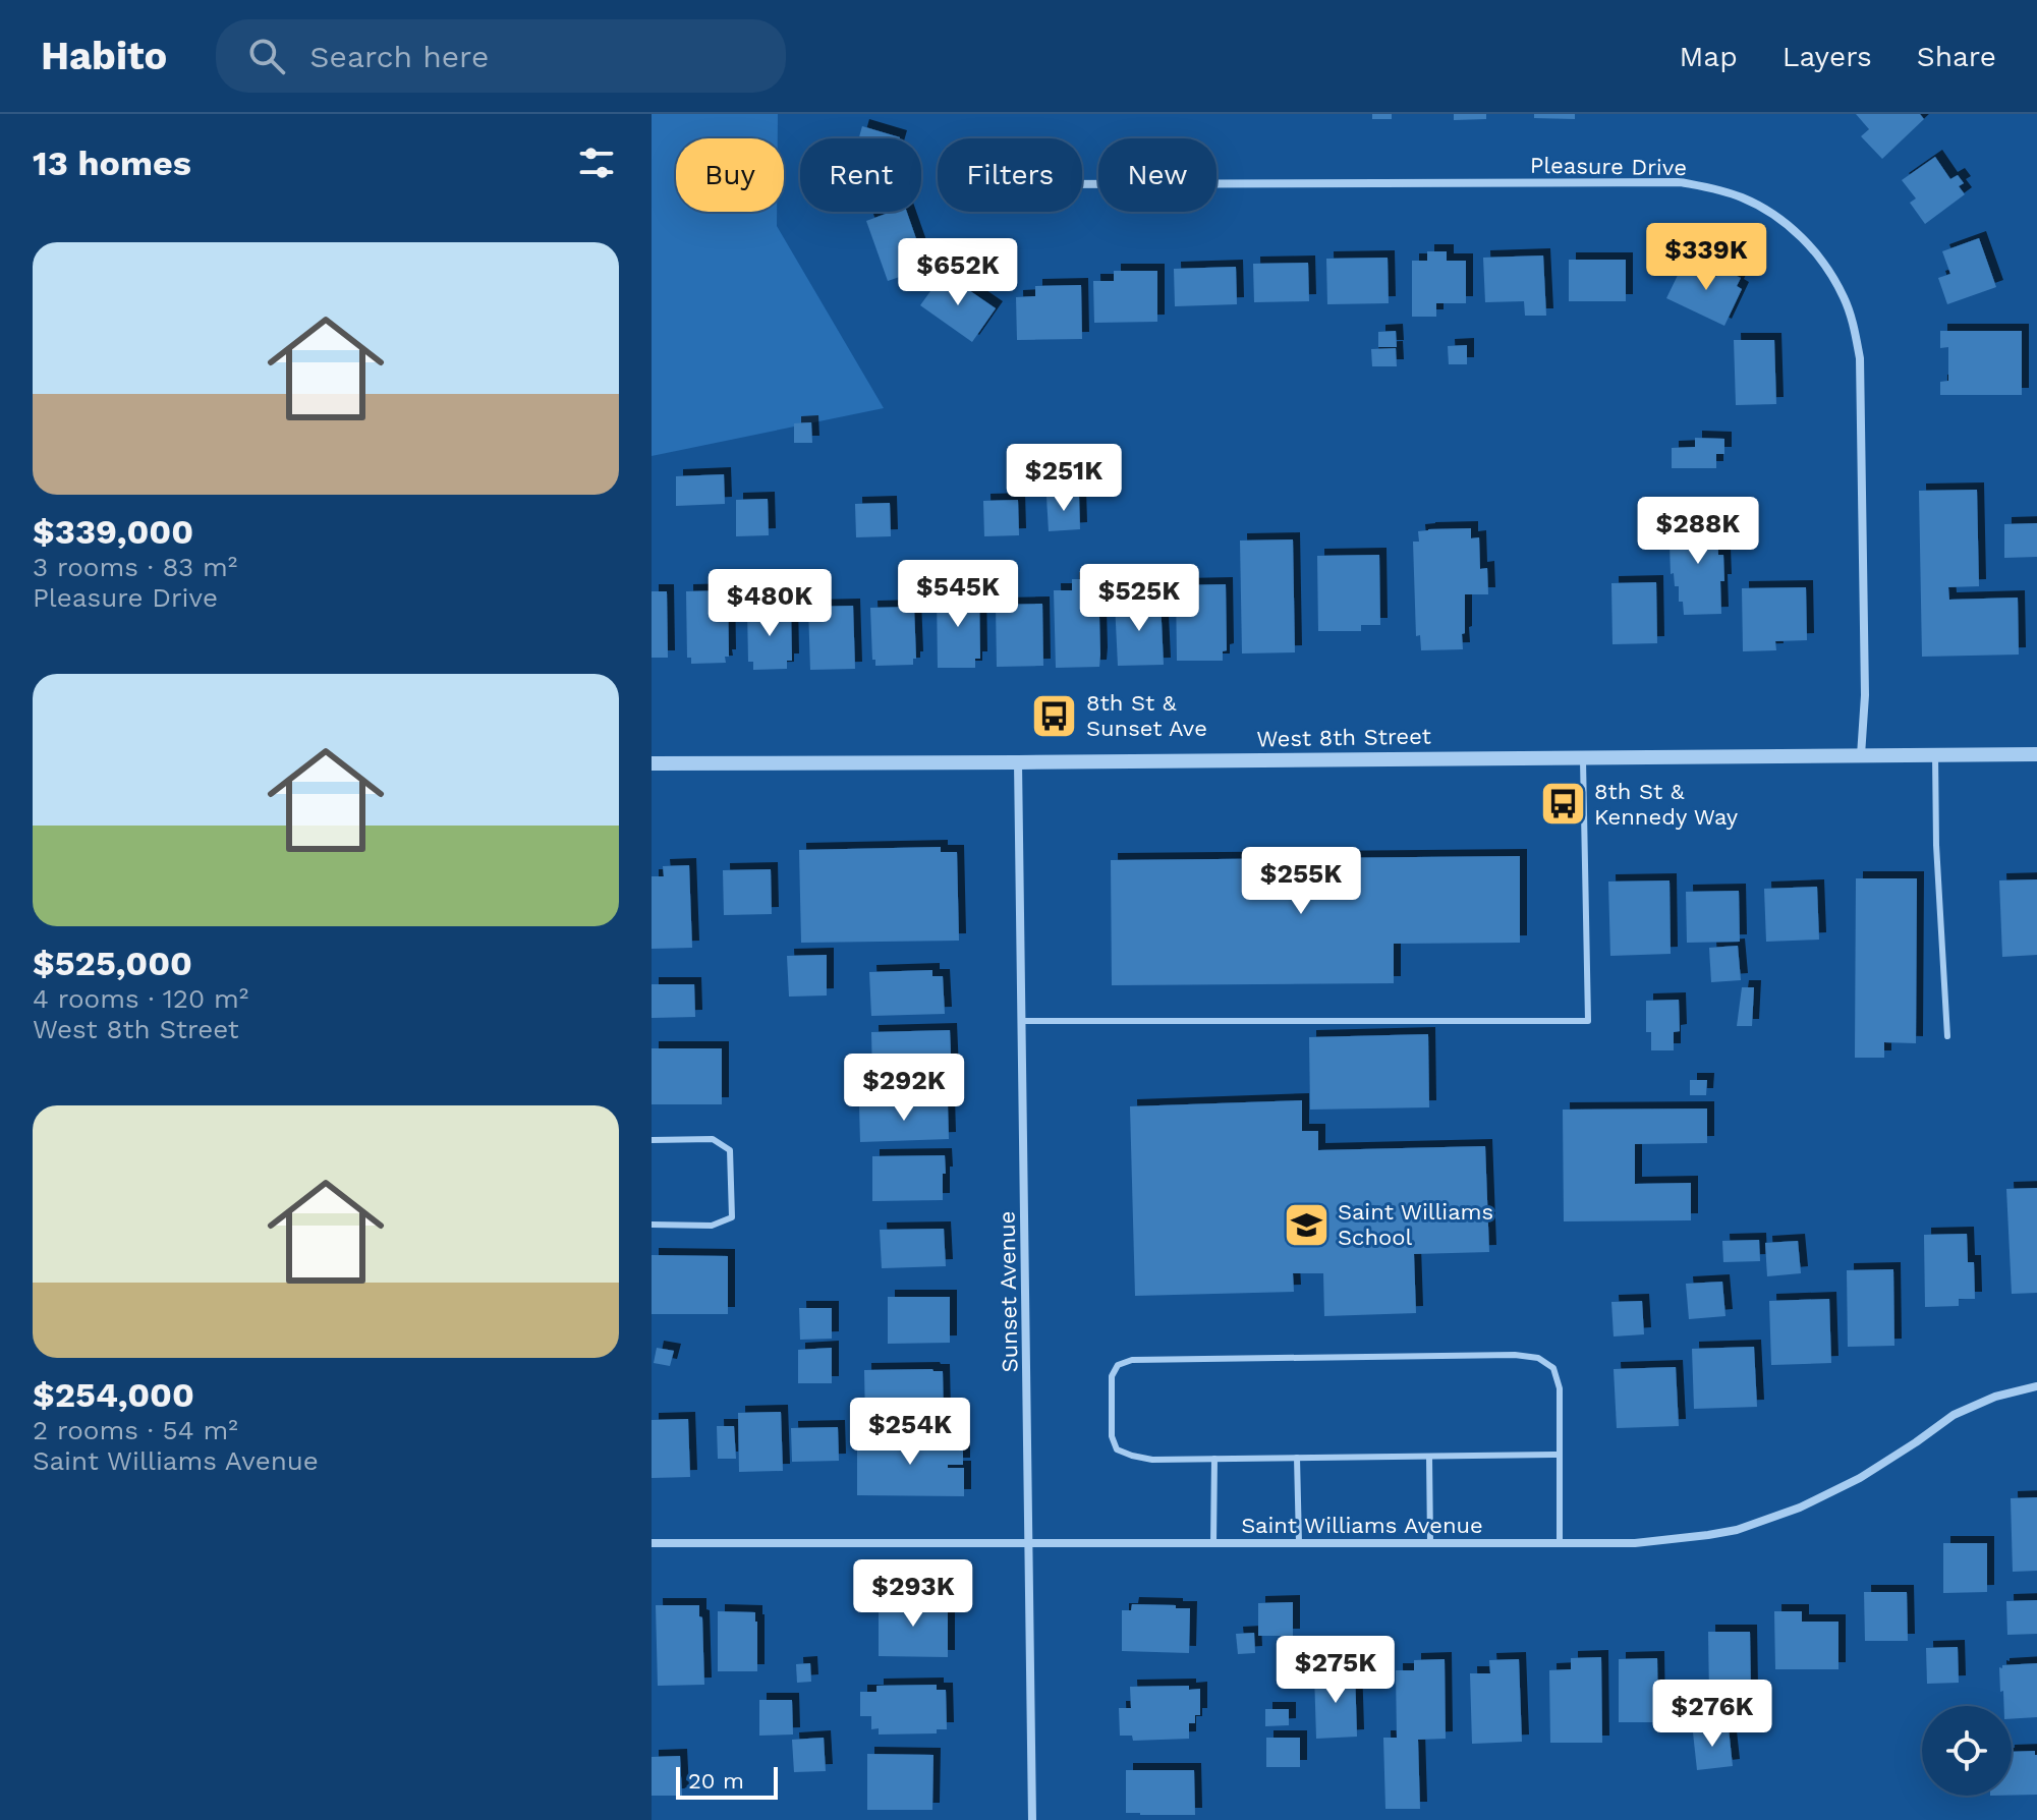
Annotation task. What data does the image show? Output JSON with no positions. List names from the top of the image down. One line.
{"streets":{"street":["Pleasure Drive","West 8th Street","Sunset Avenue","Saint Williams Avenue"]},"crossings":[["Pleasure Drive","West 8th Street"],["West 8th Street","Sunset Avenue"],["Sunset Avenue","Saint Williams Avenue"]],"places":{"bus stop":["8th St & Sunset Ave","8th St & Kennedy Way"],"school or university":["Saint Williams School"]},"scale_bar":"20 m","page":{"header":"Habito","search":"Search here","nav":["Map","Layers","Share"],"heading":"13 homes","chip":["Buy","Rent","Filters","New"],"list":[{"name":"$339,000","note":"3 rooms · 83 m² · Pleasure Drive"},{"name":"$525,000","note":"4 rooms · 120 m² · West 8th Street"},{"name":"$254,000","note":"2 rooms · 54 m² · Saint Williams Avenue"}],"price":["$339K","$652K","$251K","$288K","$545K","$525K","$480K","$255K","$292K","$254K","$293K","$275K","$276K"],"scale":"20 m"}}
